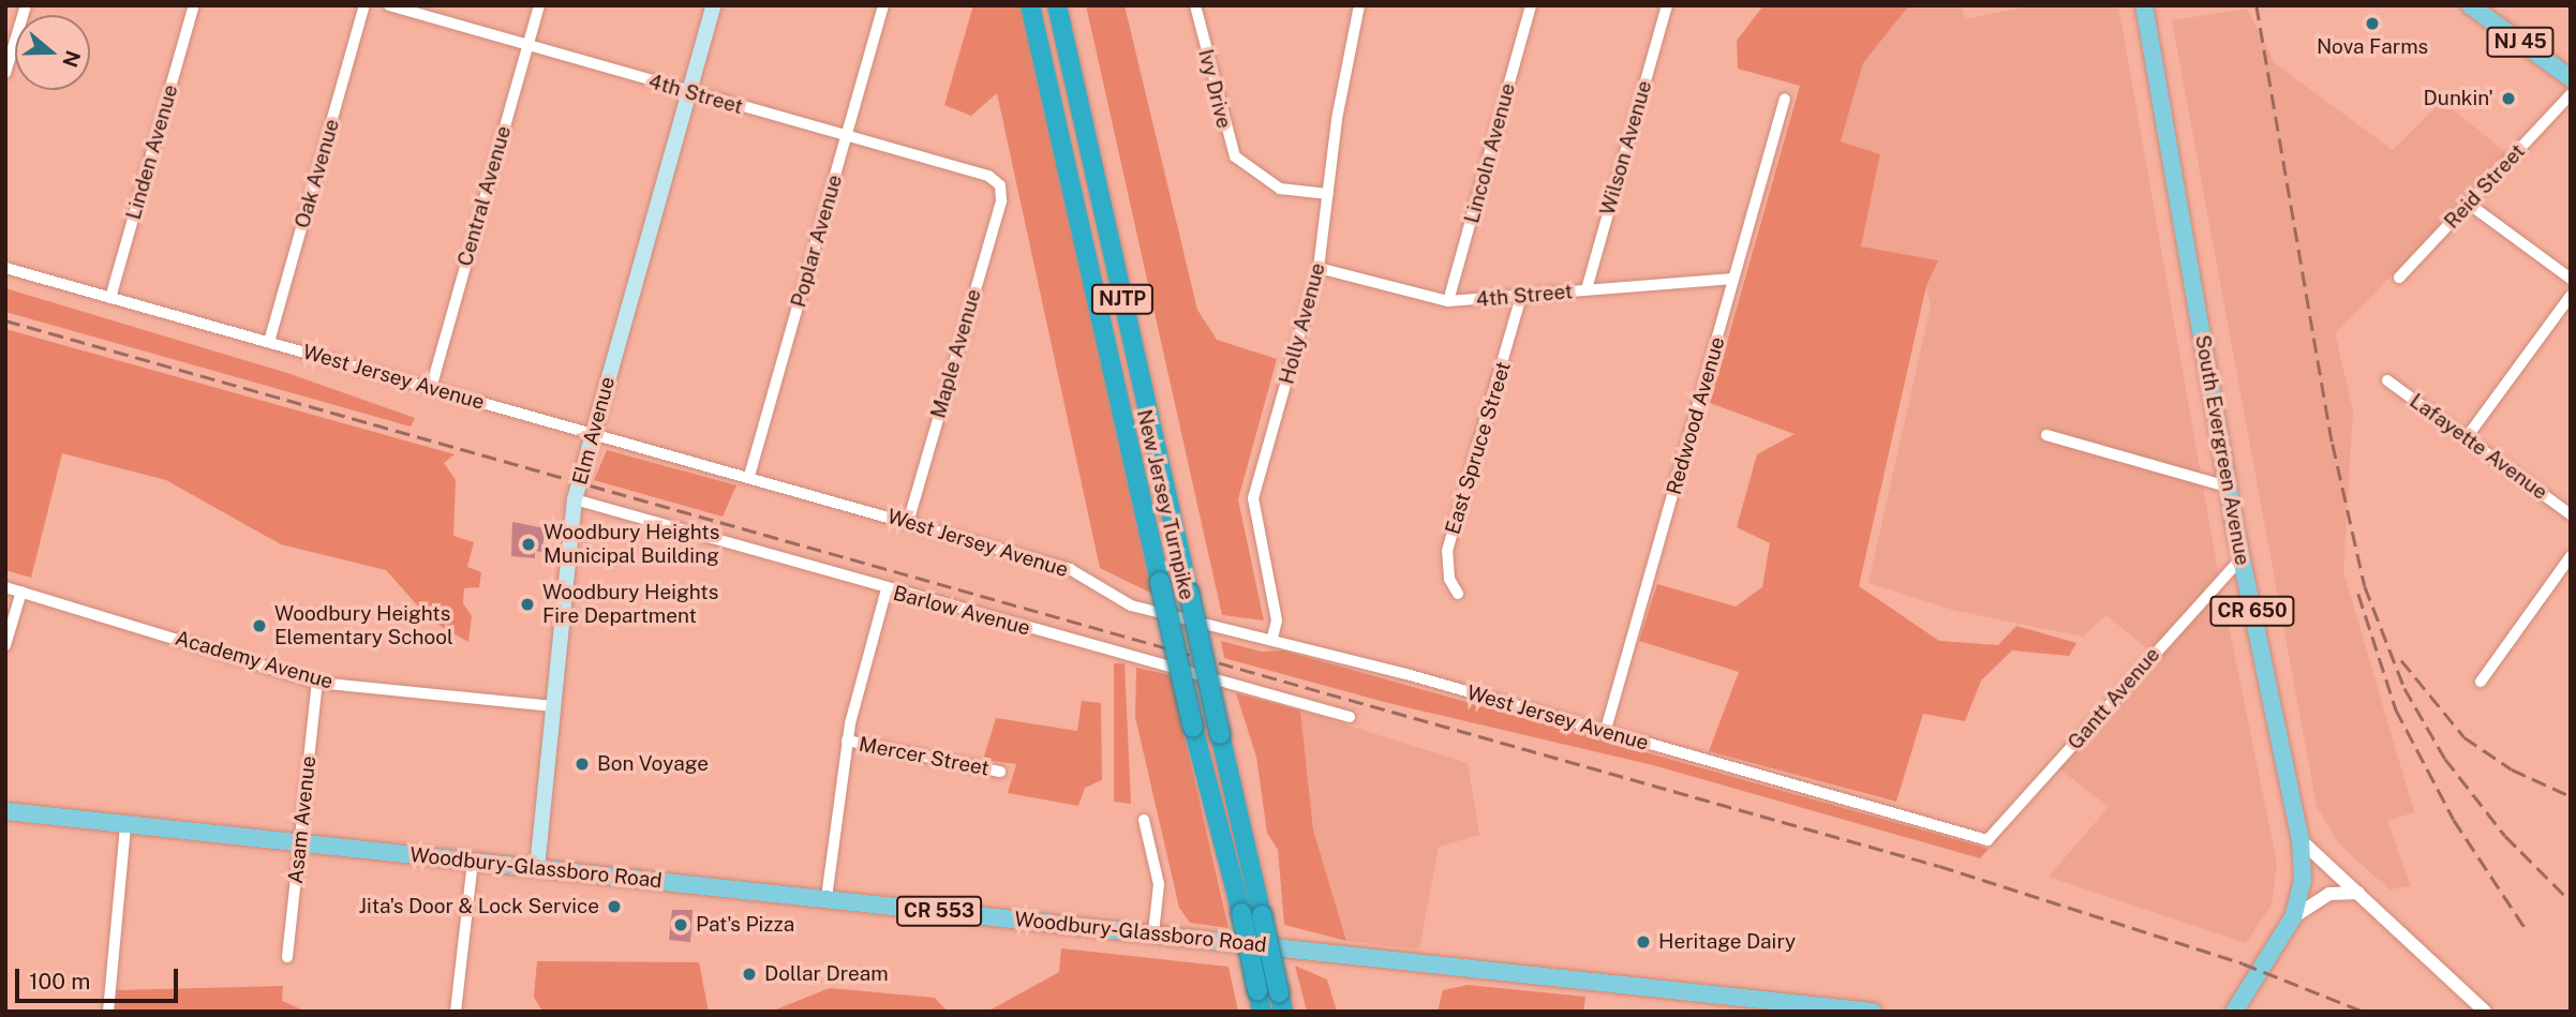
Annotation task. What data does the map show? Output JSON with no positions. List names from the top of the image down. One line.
{"streets":{"highway":["NJTP","New Jersey Turnpike"],"main road":["NJ 45","Elm Avenue","South Evergreen Avenue","CR 650","Woodbury-Glassboro Road","CR 553"],"street":["Ivy Drive","4th Street","Wilson Avenue","Linden Avenue","Lincoln Avenue","Oak Avenue","Reid Street","Central Avenue","Poplar Avenue","Holly Avenue","Maple Avenue","West Jersey Avenue","Redwood Avenue","Lafayette Avenue","East Spruce Street","Barlow Avenue","Academy Avenue","Gantt Avenue","Mercer Street","Asam Avenue"]},"crossings":[["Ivy Drive","Holly Avenue"],["4th Street","Wilson Avenue"],["4th Street","Lincoln Avenue"],["4th Street","Central Avenue"],["4th Street","Poplar Avenue"],["4th Street","Holly Avenue"],["4th Street","Maple Avenue"],["4th Street","Redwood Avenue"],["4th Street","Elm Avenue"],["4th Street","East Spruce Street"],["Linden Avenue","West Jersey Avenue"],["Oak Avenue","West Jersey Avenue"],["Central Avenue","West Jersey Avenue"],["Poplar Avenue","West Jersey Avenue"],["Holly Avenue","West Jersey Avenue"],["Maple Avenue","West Jersey Avenue"],["West Jersey Avenue","Redwood Avenue"],["West Jersey Avenue","Elm Avenue"],["West Jersey Avenue","Gantt Avenue"],["Elm Avenue","Barlow Avenue"],["Elm Avenue","Academy Avenue"],["Elm Avenue","Woodbury-Glassboro Road"],["South Evergreen Avenue","Gantt Avenue"],["Academy Avenue","Asam Avenue"],["Asam Avenue","Woodbury-Glassboro Road"]],"places":["Nova Farms","Dunkin'","Woodbury Heights Municipal Building","Woodbury Heights Fire Department","Woodbury Heights Elementary School","Bon Voyage","Jita's Door & Lock Service","Pat's Pizza","Heritage Dairy","Dollar Dream"],"scale_bar":"100 m","north":"right"}
